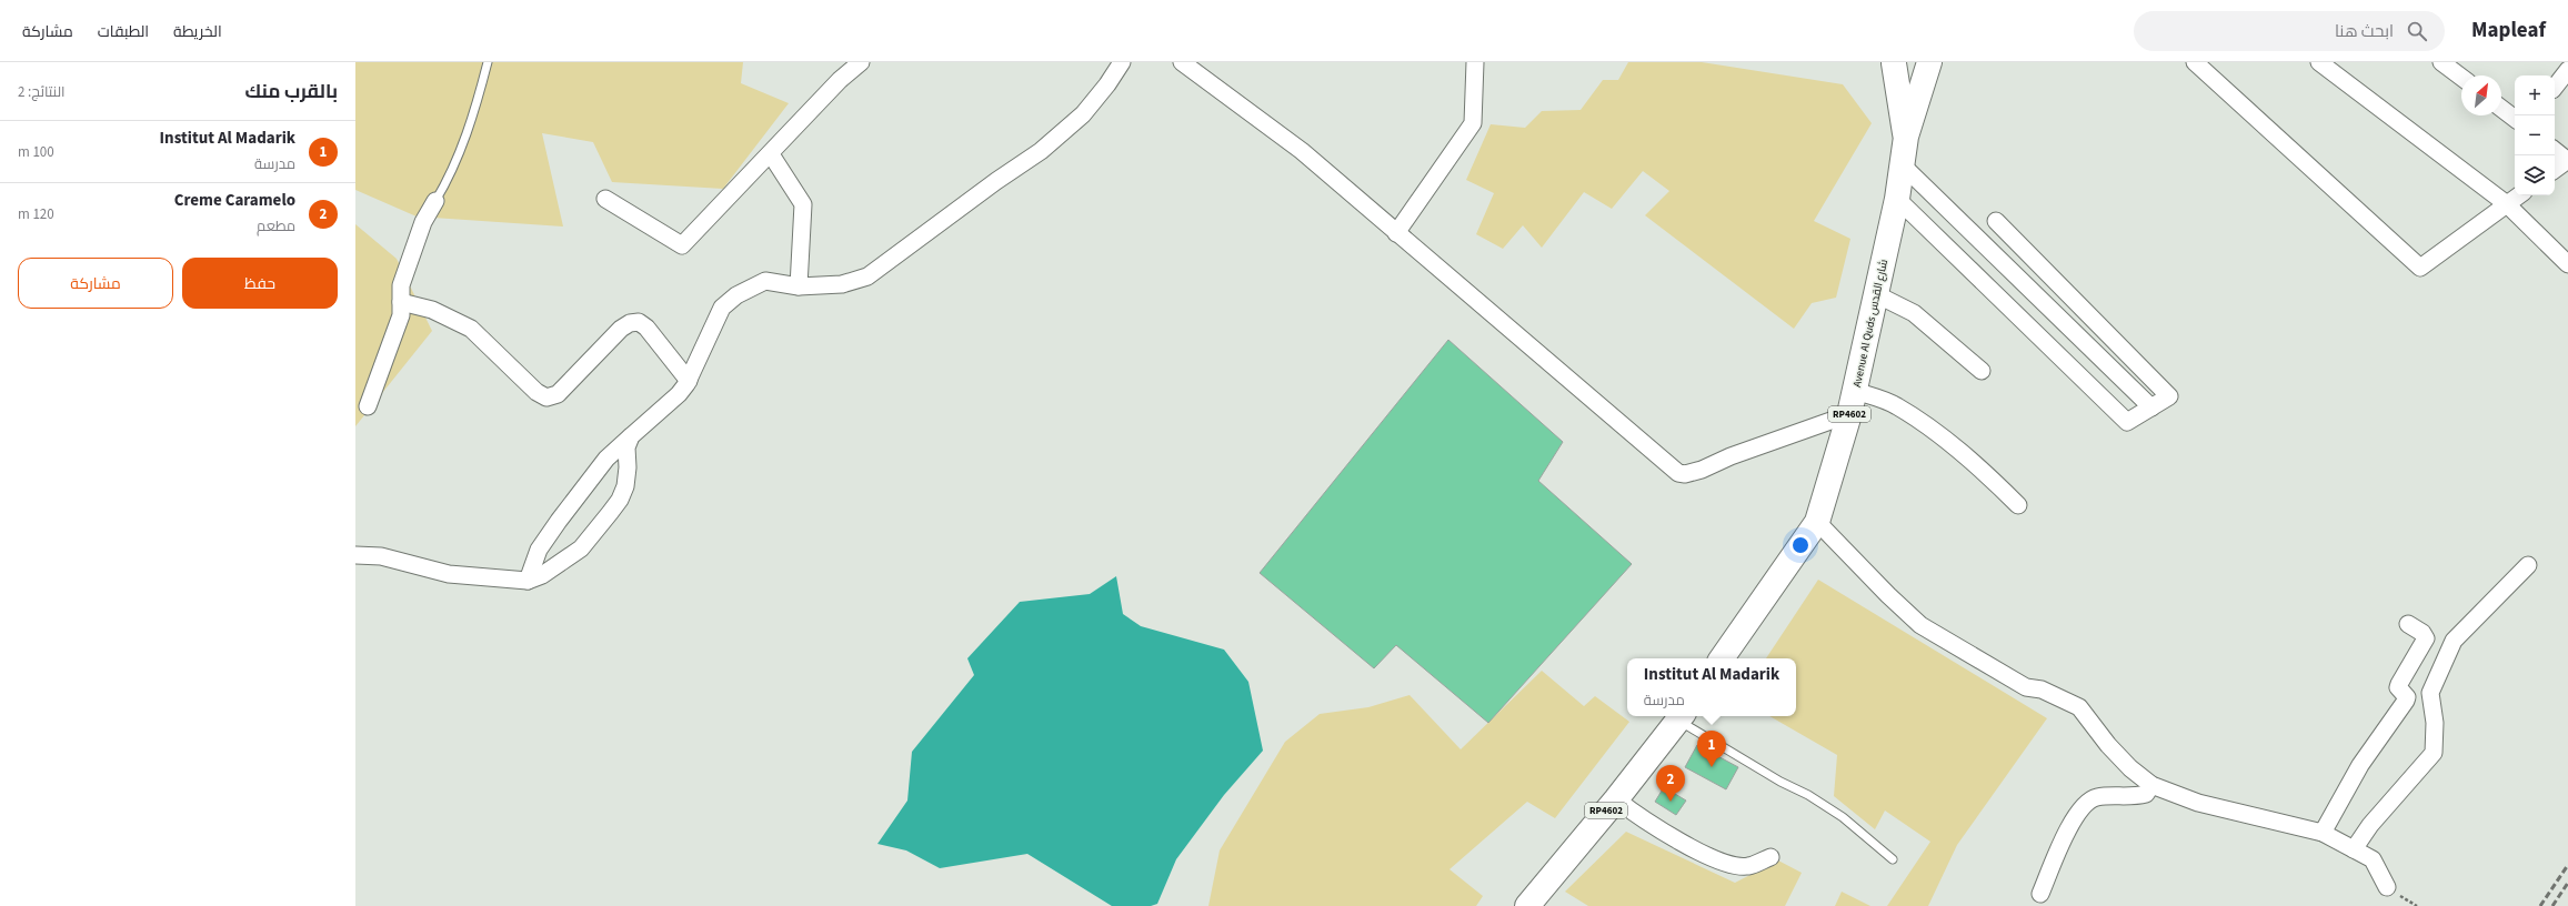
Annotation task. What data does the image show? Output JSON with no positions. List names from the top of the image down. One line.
{"streets":{"main road":["Avenue Al Quds شارع القدس","RP4602"]},"crossings":[["Avenue Al Quds شارع القدس","RP4602"]],"north":"top right","page":{"header":"Mapleaf","search":"ابحث هنا","nav":["الخريطة","الطبقات","مشاركة"],"heading":["بالقرب منك","النتائج: 2"],"map_buttons":["+","−"],"list":[{"mark":"1","name":"Institut Al Madarik","note":"مدرسة","value":"100 m"},{"mark":"2","name":"Creme Caramelo","note":"مطعم","value":"120 m"}],"buttons":["حفظ","مشاركة"],"popup":["Institut Al Madarik","مدرسة"],"pins":["1","2"]}}
